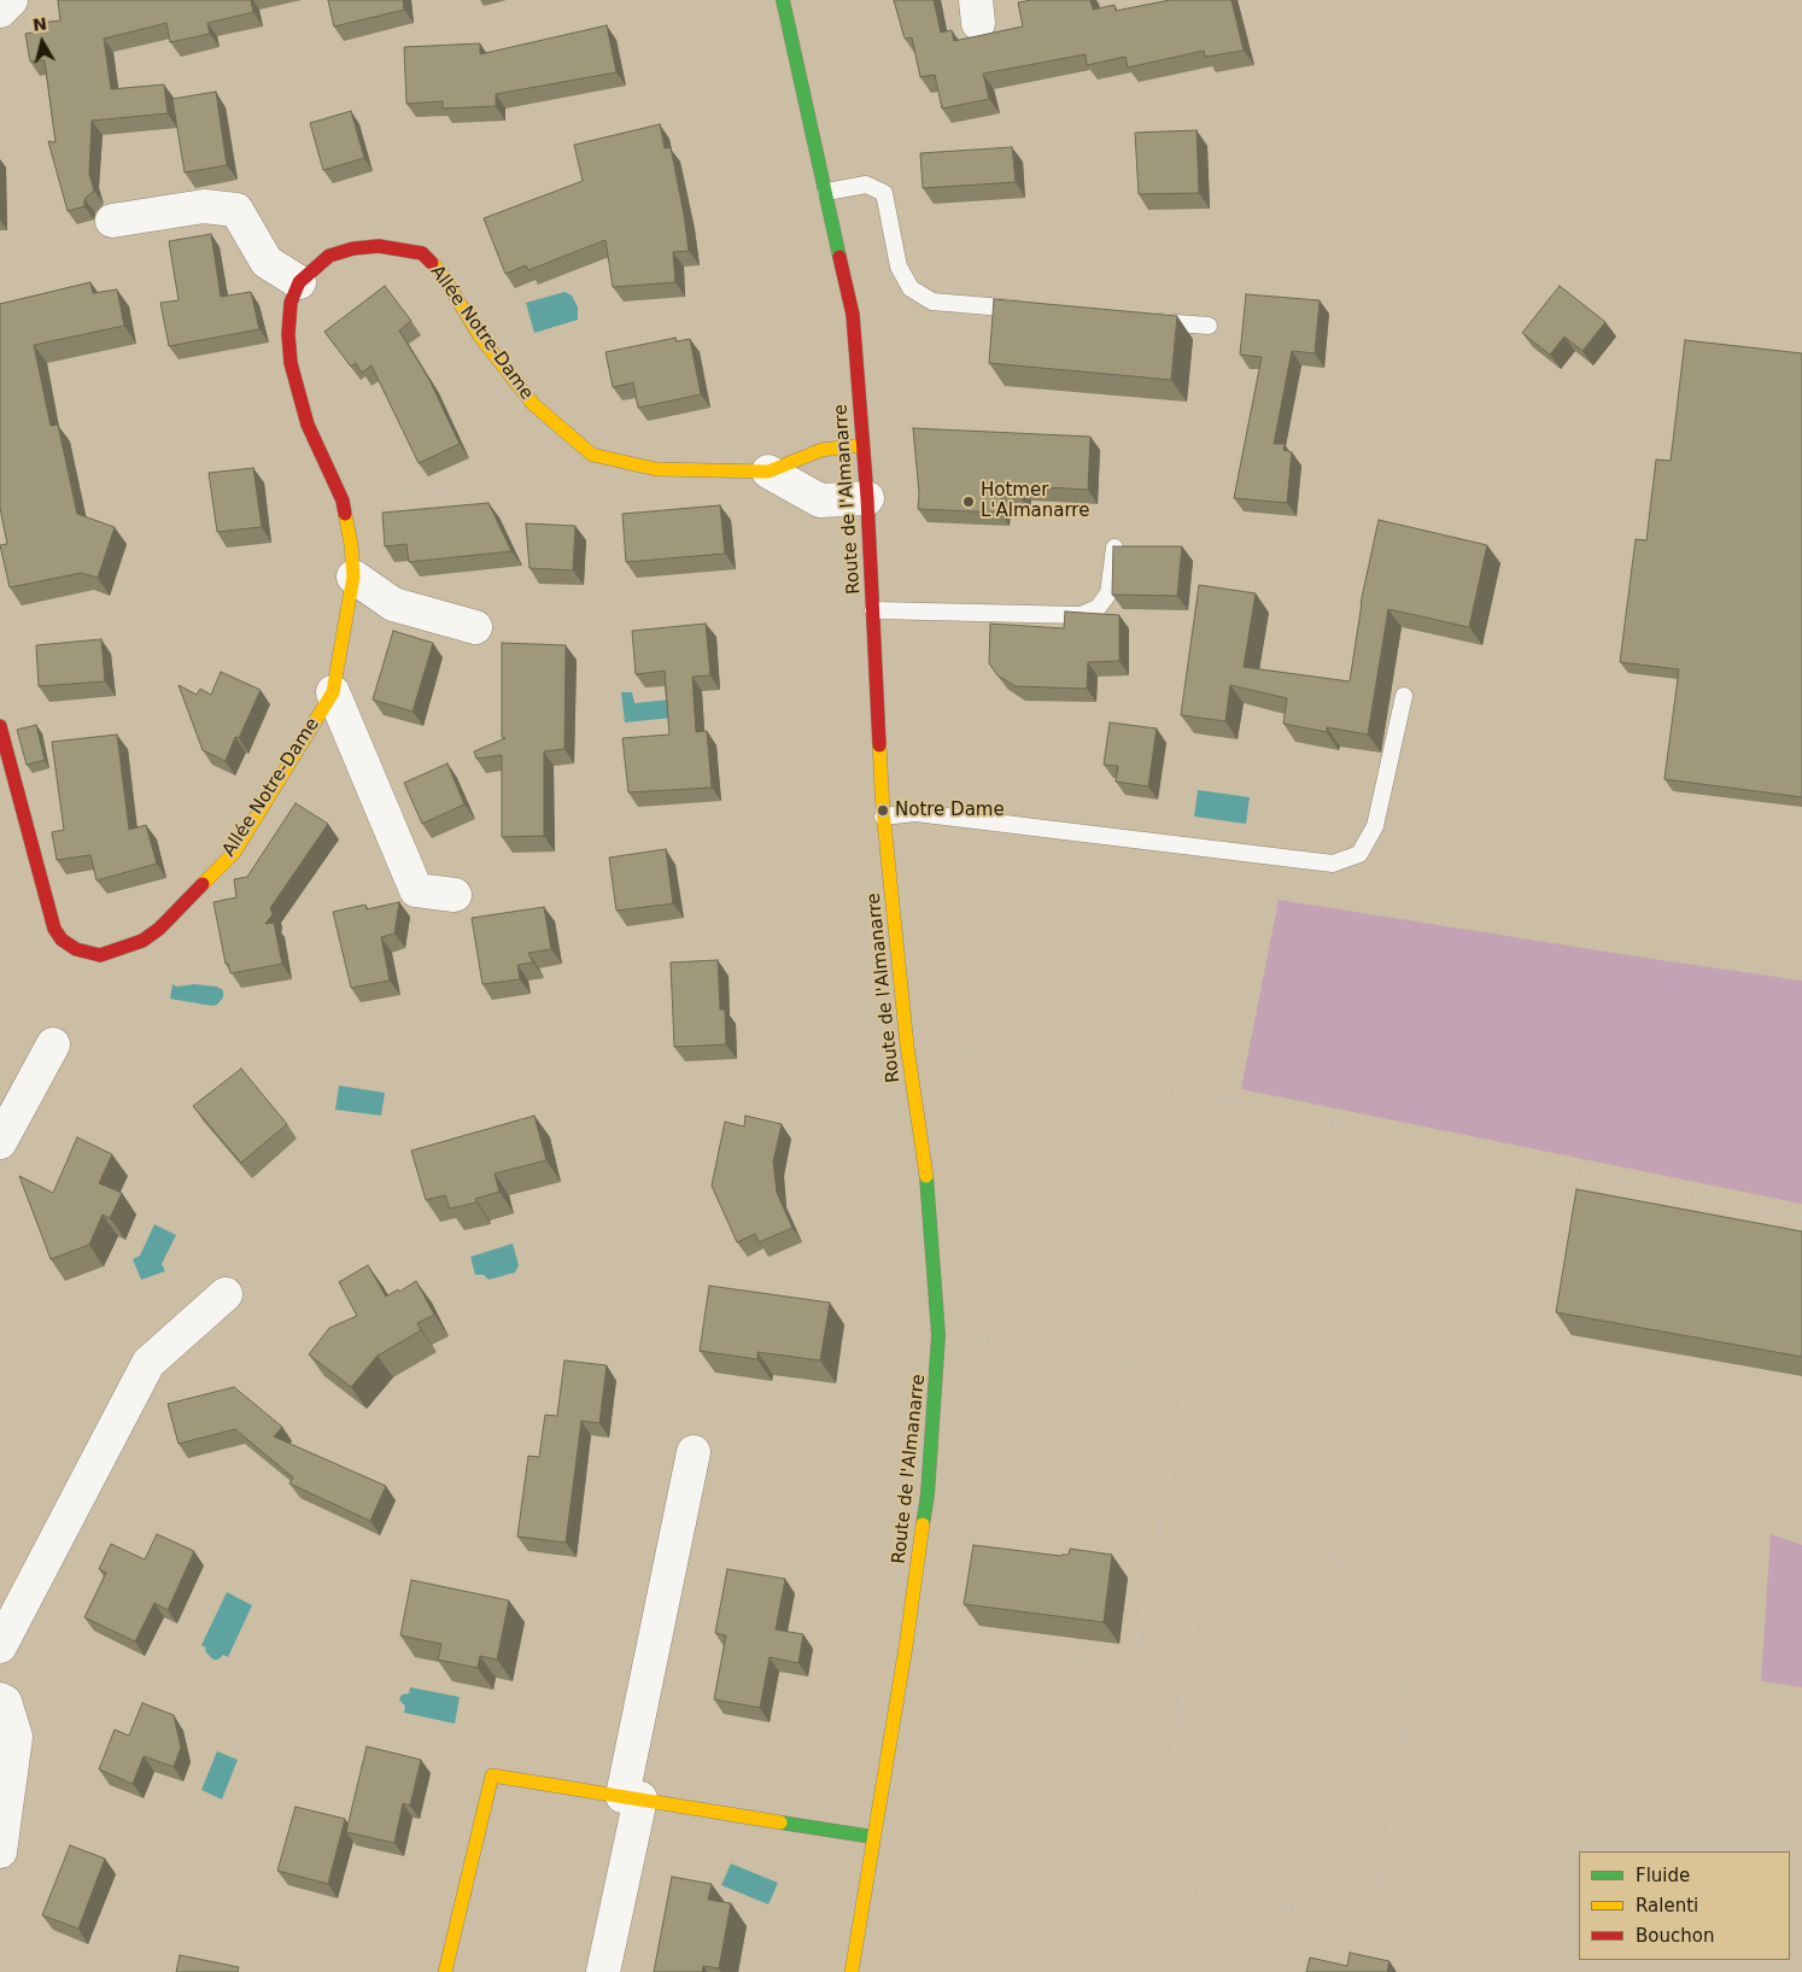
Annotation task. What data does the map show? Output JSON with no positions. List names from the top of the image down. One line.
{"streets":{"street":["Allée Notre-Dame","Route de l'Almanarre"]},"crossings":[["Allée Notre-Dame","Route de l'Almanarre"]],"places":["Hotmer L'Almanarre","Notre Dame"],"legend":["Fluide","Ralenti","Bouchon"],"north":"top"}
